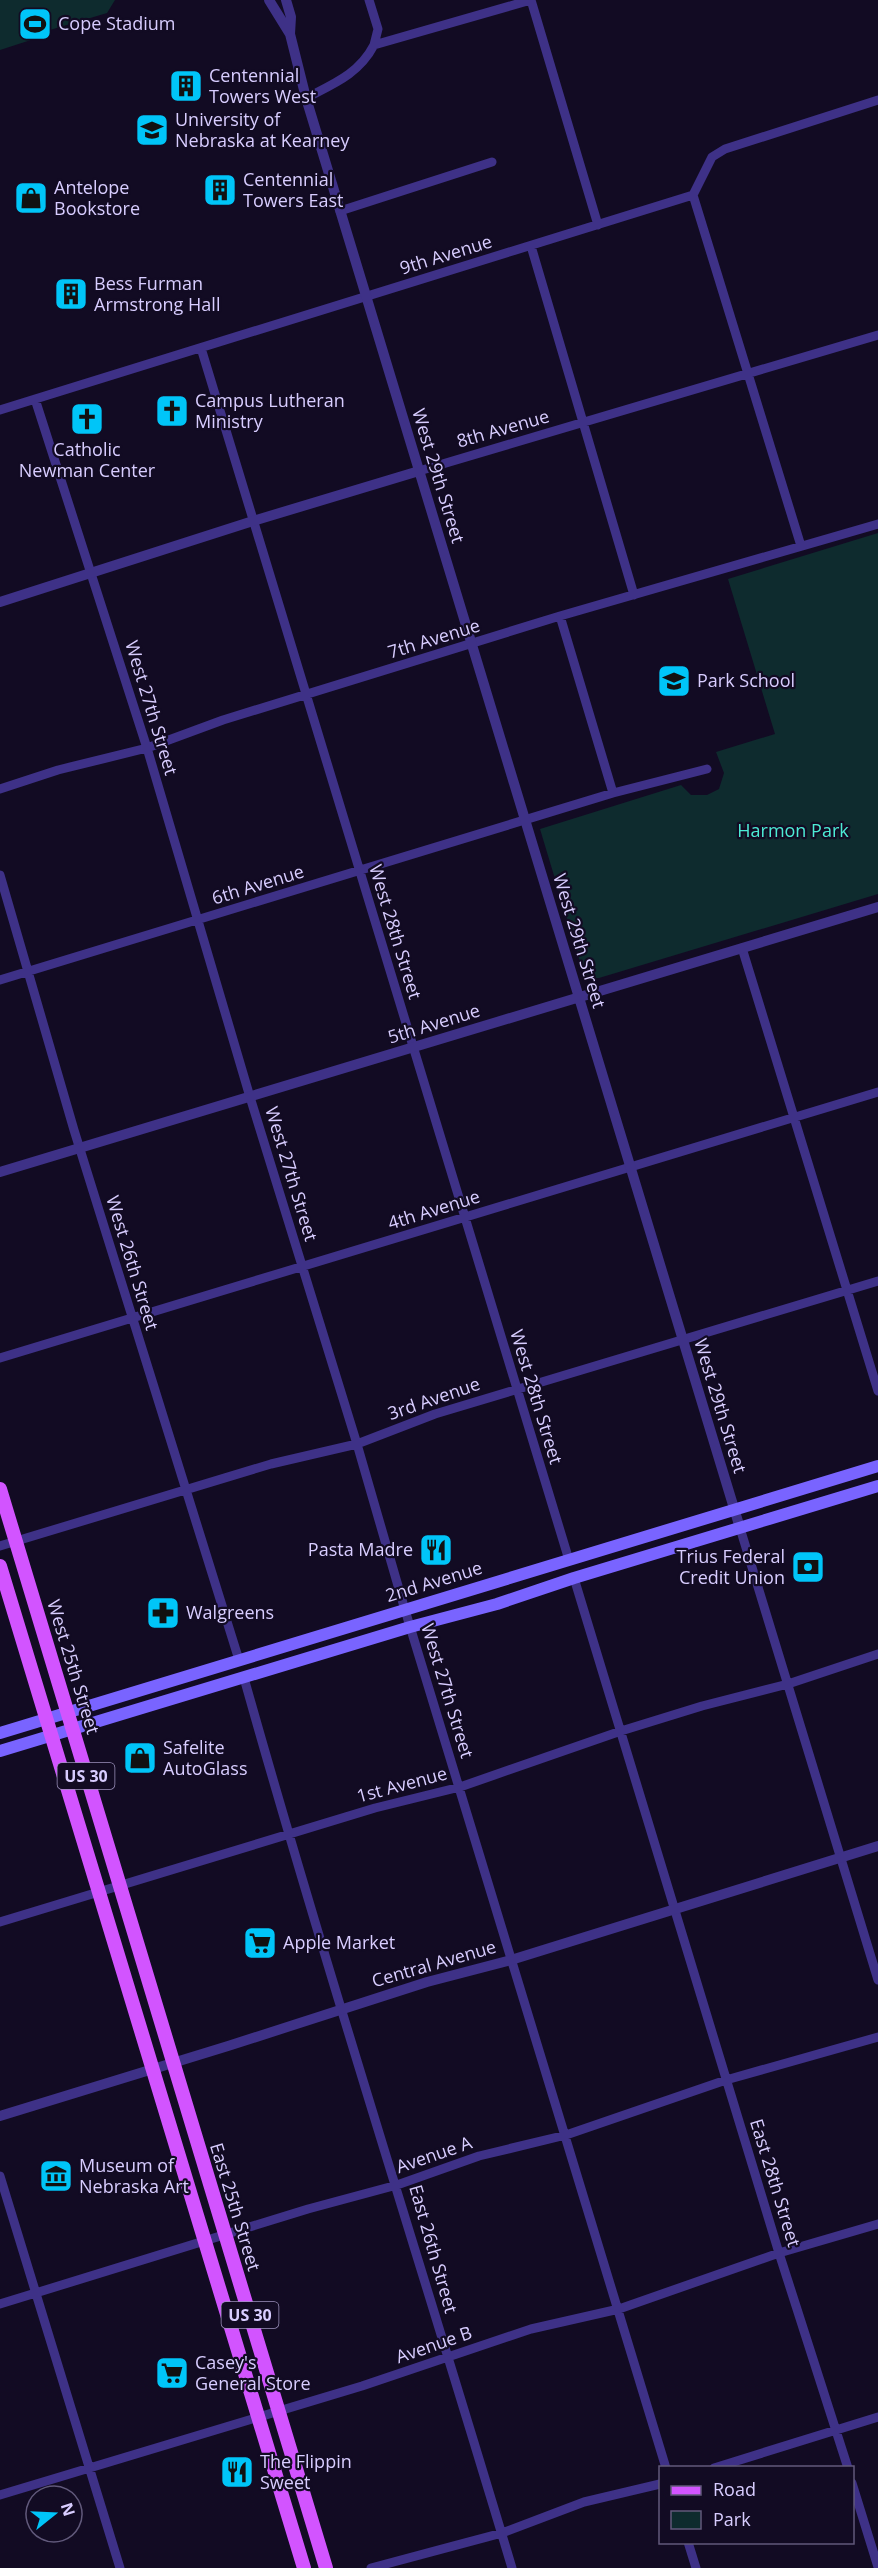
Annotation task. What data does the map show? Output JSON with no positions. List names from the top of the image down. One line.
{"streets":{"main road":["2nd Avenue","West 25th Street","US 30","East 25th Street"],"street":["9th Avenue","8th Avenue","West 29th Street","7th Avenue","West 27th Street","6th Avenue","West 28th Street","5th Avenue","4th Avenue","West 26th Street","3rd Avenue","1st Avenue","Central Avenue","Avenue A","East 28th Street","East 26th Street","Avenue B"]},"crossings":[["9th Avenue","West 29th Street"],["9th Avenue","West 27th Street"],["9th Avenue","West 28th Street"],["8th Avenue","West 29th Street"],["8th Avenue","West 27th Street"],["8th Avenue","West 28th Street"],["West 29th Street","7th Avenue"],["West 29th Street","6th Avenue"],["West 29th Street","5th Avenue"],["West 29th Street","4th Avenue"],["West 29th Street","3rd Avenue"],["West 29th Street","2nd Avenue"],["West 29th Street","1st Avenue"],["West 29th Street","Central Avenue"],["7th Avenue","West 27th Street"],["7th Avenue","West 28th Street"],["West 27th Street","6th Avenue"],["West 27th Street","5th Avenue"],["West 27th Street","4th Avenue"],["West 27th Street","3rd Avenue"],["West 27th Street","2nd Avenue"],["West 27th Street","1st Avenue"],["West 27th Street","Central Avenue"],["West 27th Street","Avenue A"],["West 27th Street","Avenue B"],["6th Avenue","West 28th Street"],["6th Avenue","West 26th Street"],["West 28th Street","5th Avenue"],["West 28th Street","4th Avenue"],["West 28th Street","3rd Avenue"],["West 28th Street","2nd Avenue"],["5th Avenue","West 26th Street"],["4th Avenue","West 26th Street"],["West 26th Street","3rd Avenue"],["West 26th Street","2nd Avenue"],["3rd Avenue","West 25th Street"],["2nd Avenue","West 25th Street"],["2nd Avenue","US 30"],["West 25th Street","1st Avenue"],["West 25th Street","Central Avenue"],["West 25th Street","East 25th Street"],["US 30","1st Avenue"],["US 30","Central Avenue"],["US 30","Avenue A"],["US 30","Avenue B"],["Central Avenue","East 28th Street"],["Central Avenue","East 25th Street"],["Central Avenue","East 26th Street"],["Avenue A","East 28th Street"],["Avenue A","East 25th Street"],["Avenue A","East 26th Street"],["East 28th Street","Avenue B"],["East 25th Street","Avenue B"],["East 26th Street","Avenue B"]],"parks":["Harmon Park"],"places":{"sports":["Cope Stadium"],"building":["Centennial Towers West","Centennial Towers East","Bess Furman Armstrong Hall"],"school or university":["University of Nebraska at Kearney","Park School"],"shop":["Antelope Bookstore","Safelite AutoGlass"],"church":["Campus Lutheran Ministry","Catholic Newman Center"],"restaurant":["Pasta Madre","The Flippin Sweet"],"bank":["Trius Federal Credit Union"],"pharmacy":["Walgreens"],"supermarket":["Apple Market","Casey's General Store"],"museum":["Museum of Nebraska Art"]},"legend":["Road","Park"],"north":"right"}
